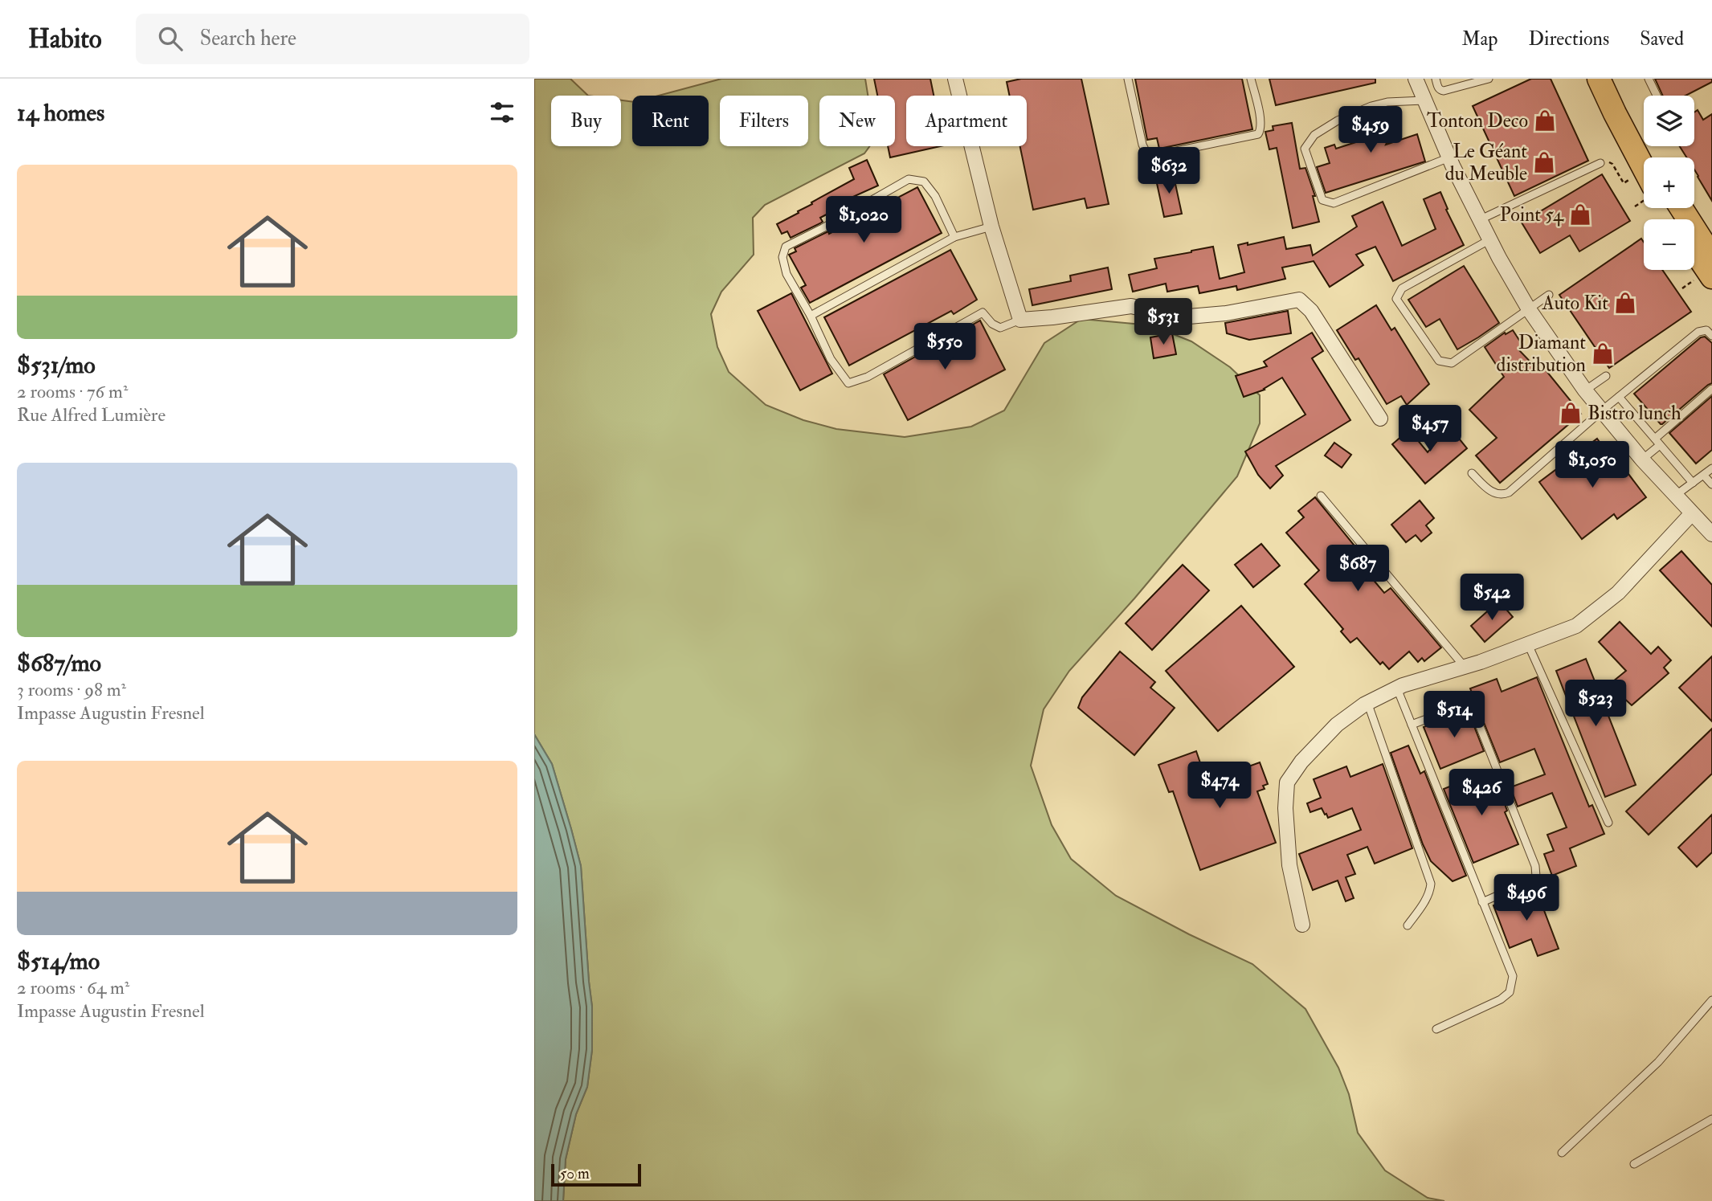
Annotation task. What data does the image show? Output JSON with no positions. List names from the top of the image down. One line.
{"places":{"shop":["Tonton Deco","Le Géant du Meuble","Point 54","Auto Kit","Diamant distribution","Bistro lunch"]},"scale_bar":"50 m","page":{"header":"Habito","search":"Search here","nav":["Map","Directions","Saved"],"heading":"14 homes","map_buttons":["+","−"],"chip":["Buy","Rent","Filters","New","Apartment"],"price":["$459","$632","$1,020","$531","$550","$457","$1,050","$687","$542","$523","$514","$474","$426","$496"],"list":[{"name":"$531/mo","note":"2 rooms · 76 m² · Rue Alfred Lumière"},{"name":"$687/mo","note":"3 rooms · 98 m² · Impasse Augustin Fresnel"},{"name":"$514/mo","note":"2 rooms · 64 m² · Impasse Augustin Fresnel"}],"scale":"50 m"}}
